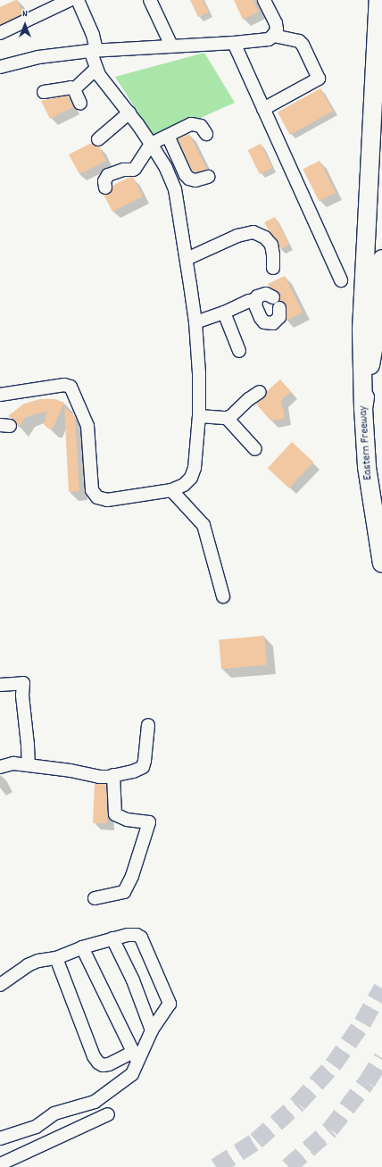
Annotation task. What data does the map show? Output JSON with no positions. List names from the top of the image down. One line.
{"streets":{"highway":["Eastern Freeway"]},"north":"top"}
